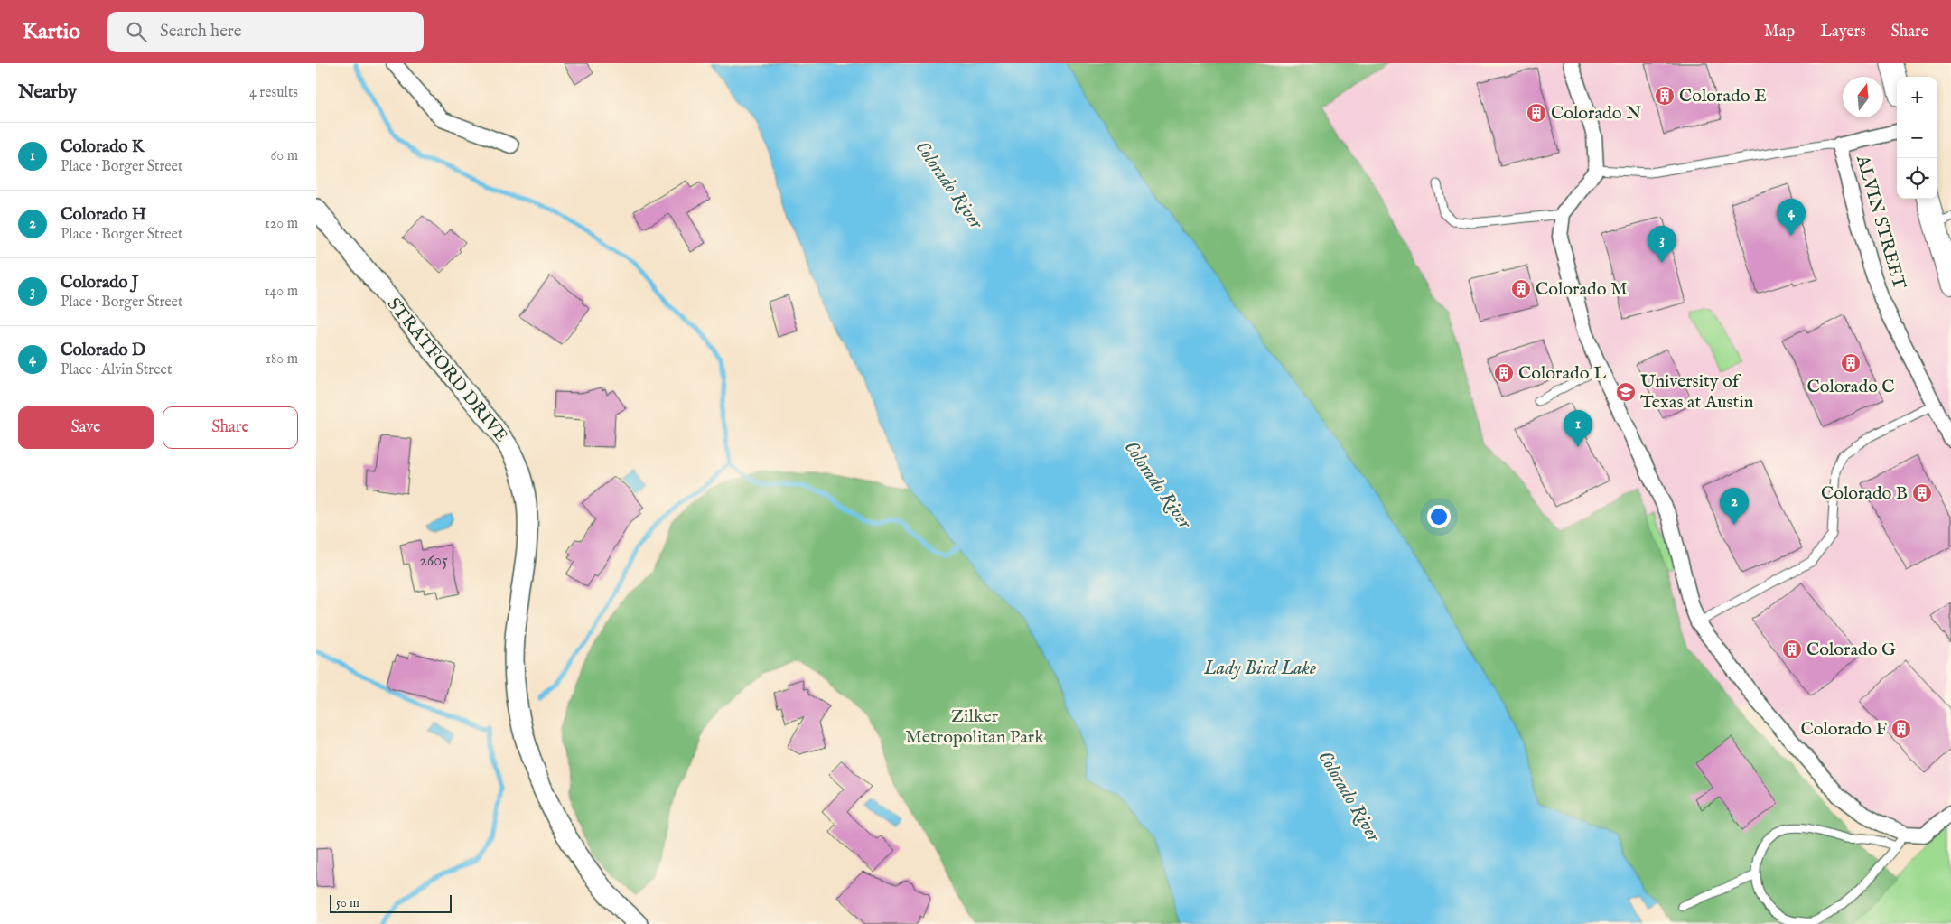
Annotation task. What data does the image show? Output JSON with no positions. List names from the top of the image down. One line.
{"streets":{"street":["ALVIN STREET","STRATFORD DRIVE"]},"water":["Colorado River","Lady Bird Lake"],"parks":["Zilker Metropolitan Park"],"places":{"building":["Colorado E","Colorado N","Colorado M","Colorado C","Colorado L","Colorado B","Colorado G","Colorado F"],"school or university":["University of Texas at Austin"]},"house_numbers":["2605"],"scale_bar":"50 m","north":"top","page":{"header":"Kartio","search":"Search here","nav":["Map","Layers","Share"],"heading":["Nearby","4 results"],"map_buttons":["+","−"],"list":[{"mark":"1","name":"Colorado K","note":"Place · Borger Street","value":"60 m"},{"mark":"2","name":"Colorado H","note":"Place · Borger Street","value":"120 m"},{"mark":"3","name":"Colorado J","note":"Place · Borger Street","value":"140 m"},{"mark":"4","name":"Colorado D","note":"Place · Alvin Street","value":"180 m"}],"pins":["4","3","1","2"],"buttons":["Save","Share"],"scale":"50 m"}}
